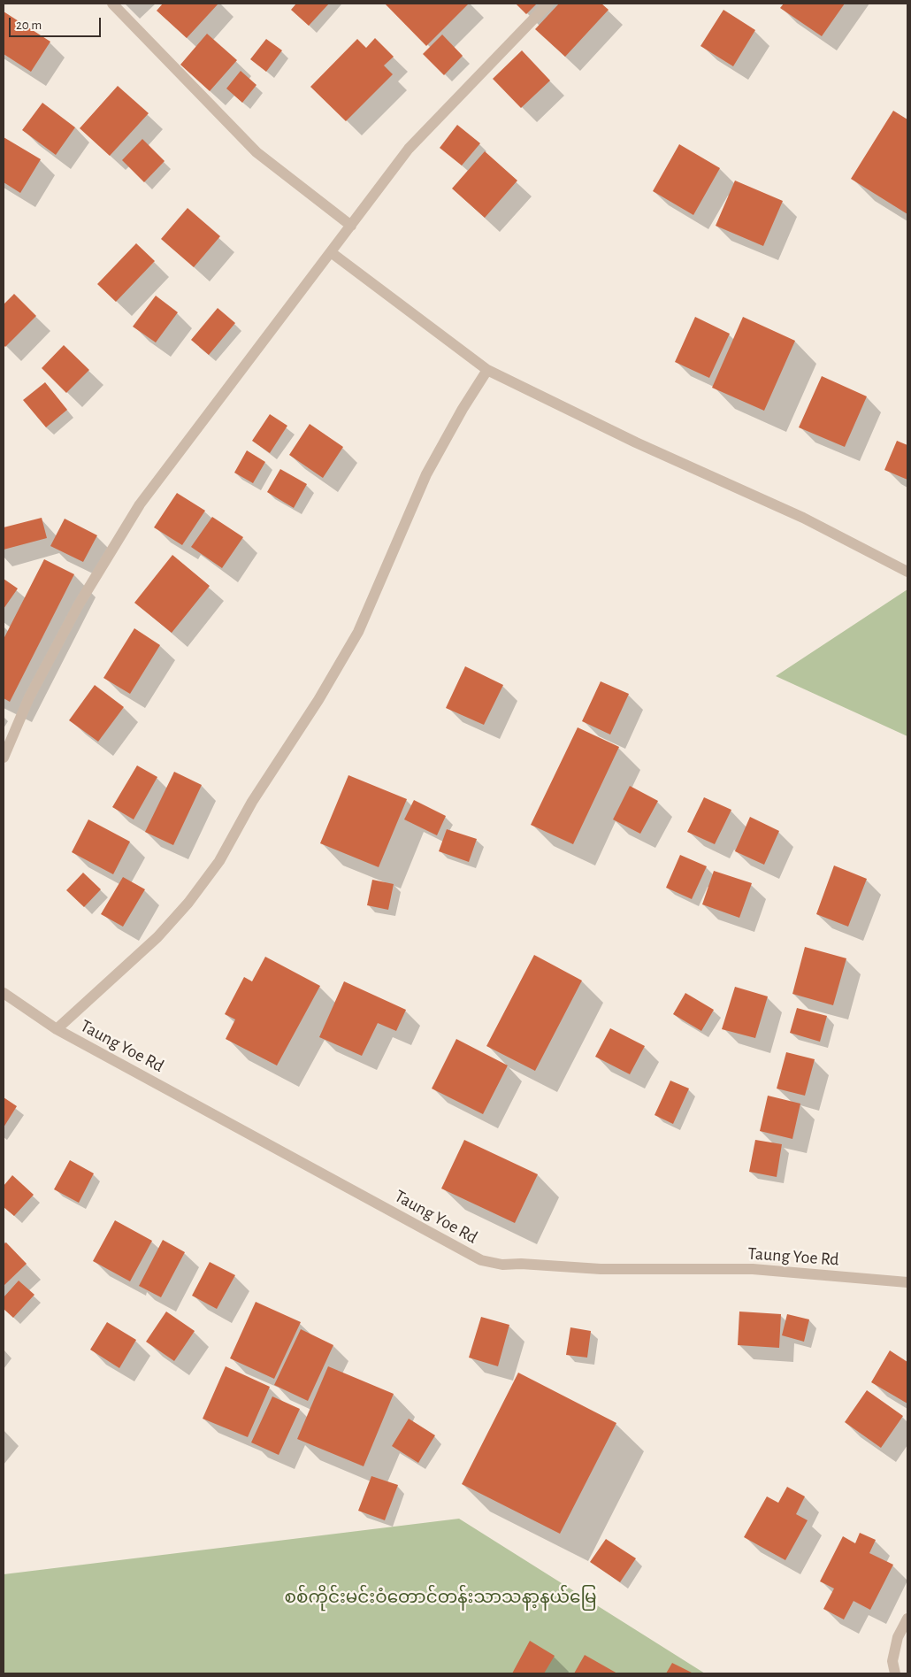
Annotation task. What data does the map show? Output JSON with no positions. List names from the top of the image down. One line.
{"streets":{"street":["Taung Yoe Rd"]},"parks":["စစ်ကိုင်းမင်းဝံတောင်တန်းသာသနာ့နယ်မြေ"],"scale_bar":"20 m"}
